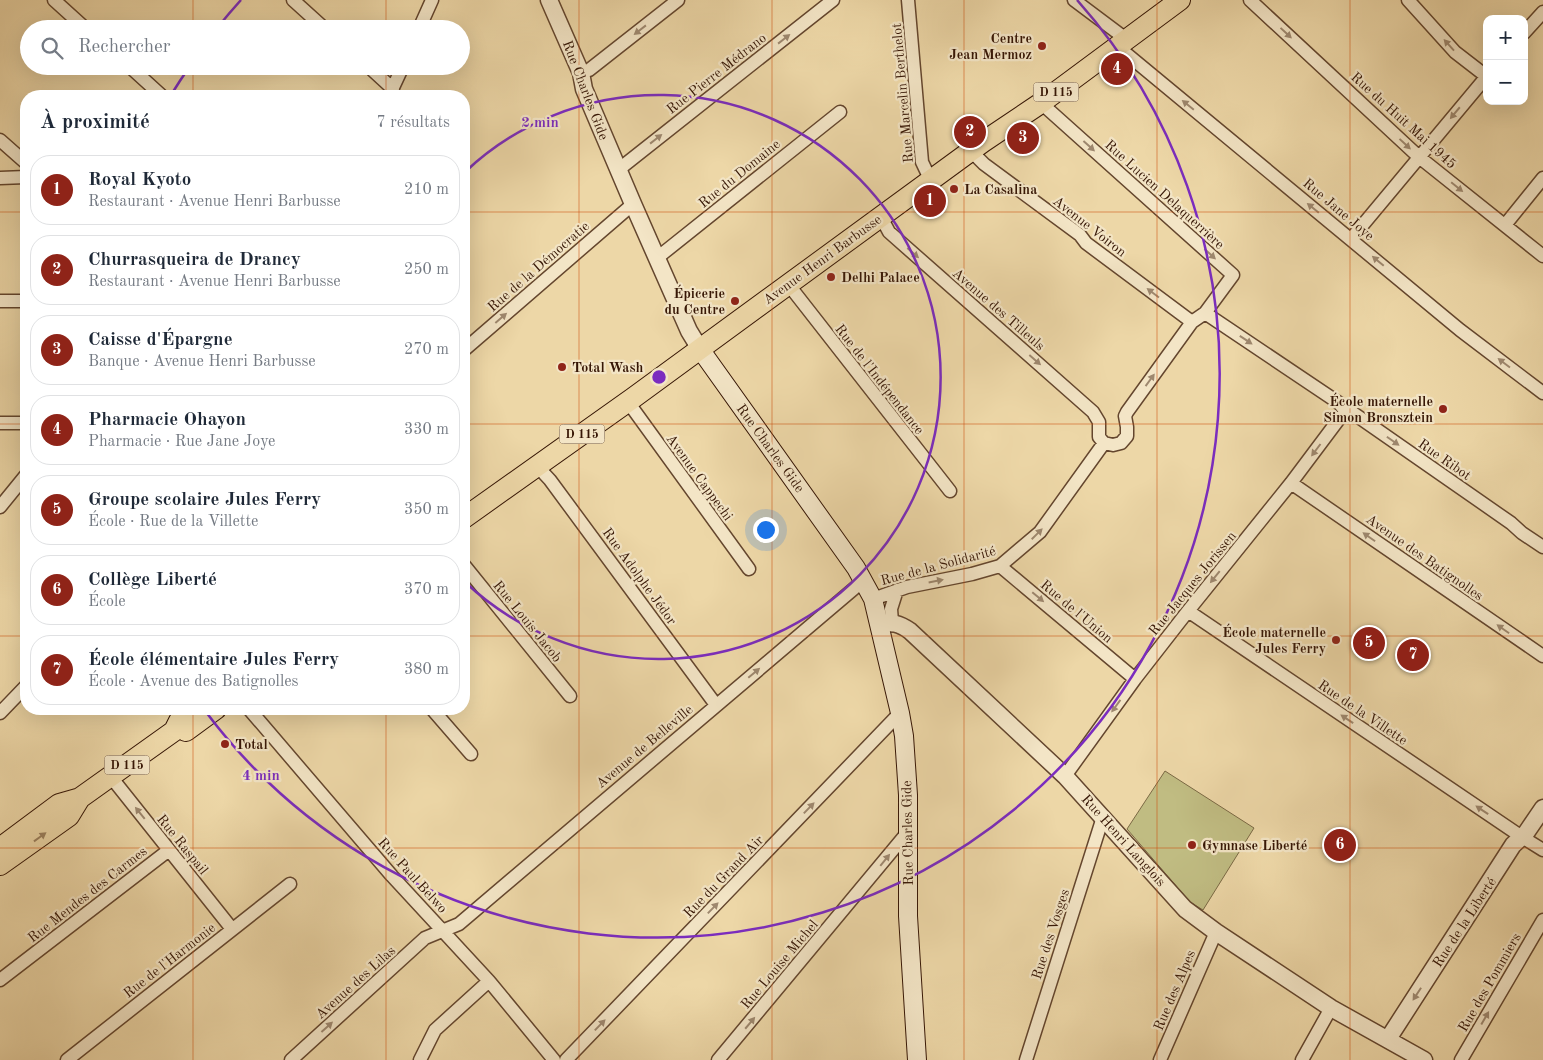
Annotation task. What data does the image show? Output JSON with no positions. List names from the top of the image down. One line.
{"streets":{"main road":["Rue Charles Gide","D 115","Avenue Henri Barbusse"],"street":["Rue Pierre Médrano","Rue Marcelin Berthelot","Rue du Huit Mai 1945","Rue du Domaine","Rue Lucien Delaquerrière","Rue Jane Joye","Avenue Voiron","Rue de la Démocratie","Avenue des Tilleuls","Rue de l'Indépendance","Rue Ribot","Avenue Cappechi","Avenue des Batignolles","Rue de la Solidarité","Rue Adolphe Jédor","Rue Jacques Jorissen","Rue de l'Union","Rue Louis Jacob","Rue de la Villette","Avenue de Belleville","Rue Henri Langlois","Rue Raspail","Rue Paul Belwo","Rue du Grand Air","Rue Mendes des Carmes","Rue de la Liberté","Rue des Vosges","Rue de l'Harmonie","Rue Louise Michel","Avenue des Lilas","Rue des Pommiers","Rue des Alpes"]},"crossings":[["Rue Pierre Médrano","Rue Charles Gide"],["Rue Charles Gide","Rue du Domaine"],["Rue Charles Gide","Avenue Henri Barbusse"],["Rue Charles Gide","Rue de la Démocratie"],["Rue Charles Gide","Rue de la Solidarité"],["Rue Charles Gide","Avenue de Belleville"],["Rue Charles Gide","Rue Henri Langlois"],["Rue Charles Gide","Rue du Grand Air"],["Rue Charles Gide","Rue Louise Michel"],["D 115","Rue Raspail"],["Rue Marcelin Berthelot","Avenue Henri Barbusse"],["Rue Lucien Delaquerrière","Avenue Henri Barbusse"],["Rue Lucien Delaquerrière","Rue Ribot"],["Rue Jane Joye","Avenue Henri Barbusse"],["Avenue Voiron","Avenue Henri Barbusse"],["Avenue Henri Barbusse","Avenue des Tilleuls"],["Avenue Henri Barbusse","Rue de l'Indépendance"],["Avenue Henri Barbusse","Avenue Cappechi"],["Avenue Henri Barbusse","Rue Adolphe Jédor"],["Avenue des Tilleuls","Rue de la Solidarité"],["Rue Ribot","Rue Jacques Jorissen"],["Avenue des Batignolles","Rue Jacques Jorissen"],["Rue de la Solidarité","Rue de l'Union"],["Rue Adolphe Jédor","Avenue de Belleville"],["Rue Jacques Jorissen","Rue de l'Union"],["Rue Jacques Jorissen","Rue de la Villette"],["Rue Jacques Jorissen","Rue Henri Langlois"],["Rue de la Villette","Rue de la Liberté"],["Avenue de Belleville","Rue Paul Belwo"],["Avenue de Belleville","Avenue des Lilas"],["Rue Henri Langlois","Rue de la Liberté"],["Rue Henri Langlois","Rue des Vosges"],["Rue Henri Langlois","Rue des Alpes"],["Rue Raspail","Rue Mendes des Carmes"],["Rue Raspail","Rue de l'Harmonie"],["Rue Paul Belwo","Avenue des Lilas"]],"one_way":["Rue Lucien Delaquerrière","Rue Jane Joye","Avenue Voiron","Rue de la Démocratie","Avenue des Tilleuls","Rue Ribot","Avenue des Batignolles","Rue de la Solidarité","Rue Jacques Jorissen","Rue de l'Union","Rue de la Villette","Avenue de Belleville","Rue Raspail","Rue du Grand Air","Rue de la Liberté","Rue Louise Michel","Rue des Pommiers"],"places":["Centre Jean Mermoz","La Casalina","Delhi Palace","Épicerie du Centre","Total Wash","École maternelle Simon Bronsztein","École maternelle Jules Ferry","Total","Gymnase Liberté"],"page":{"map_buttons":["+","−"],"search":"Rechercher","pins":["4","2","3","1","5","7","6"],"heading":["À proximité","7 résultats"],"list":[{"mark":"1","name":"Royal Kyoto","note":"Restaurant · Avenue Henri Barbusse","value":"210 m"},{"mark":"2","name":"Churrasqueira de Drancy","note":"Restaurant · Avenue Henri Barbusse","value":"250 m"},{"mark":"3","name":"Caisse d'Épargne","note":"Banque · Avenue Henri Barbusse","value":"270 m"},{"mark":"4","name":"Pharmacie Ohayon","note":"Pharmacie · Rue Jane Joye","value":"330 m"},{"mark":"5","name":"Groupe scolaire Jules Ferry","note":"École · Rue de la Villette","value":"350 m"},{"mark":"6","name":"Collège Liberté","note":"École","value":"370 m"},{"mark":"7","name":"École élémentaire Jules Ferry","note":"École · Avenue des Batignolles","value":"380 m"}]},"rings":["2 min","4 min"]}
